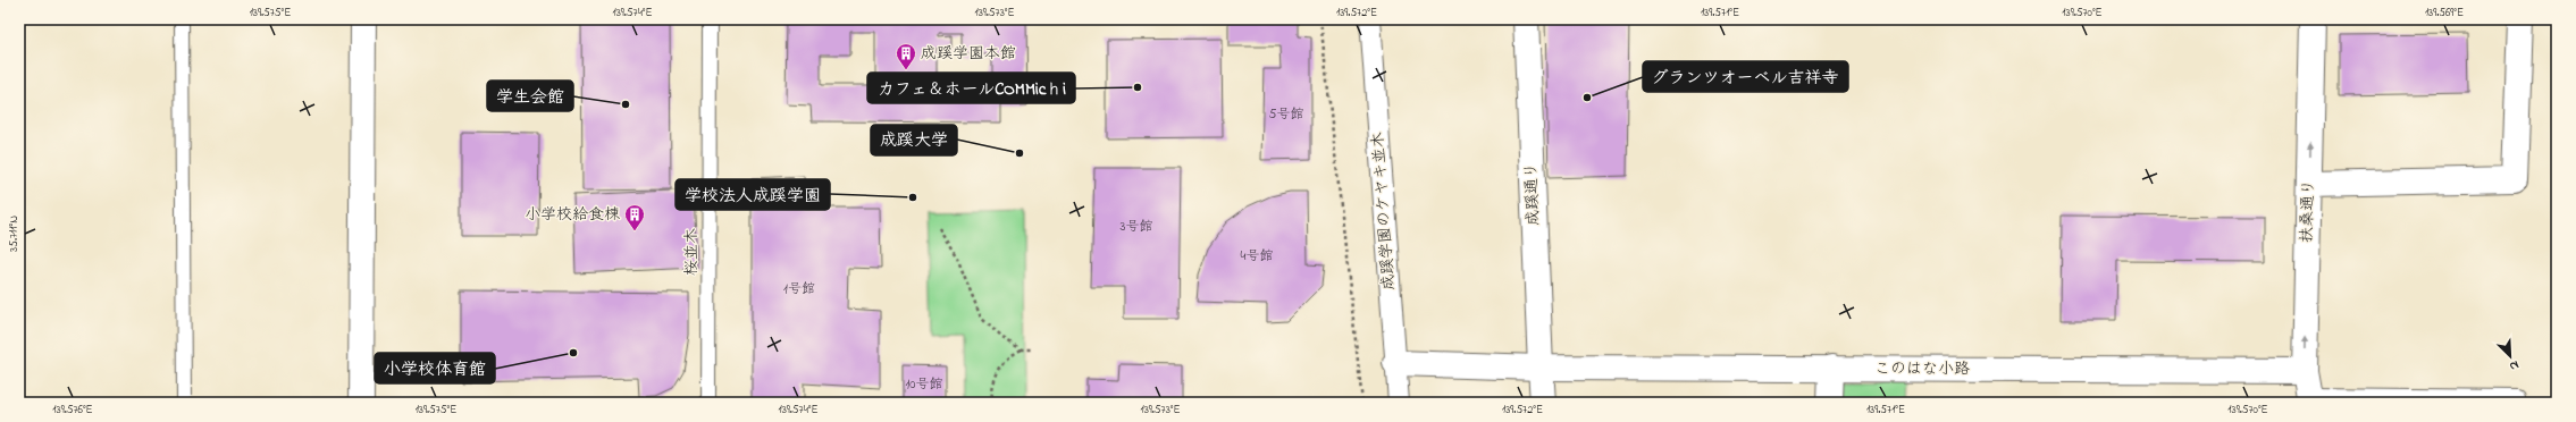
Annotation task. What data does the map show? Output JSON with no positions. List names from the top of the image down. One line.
{"streets":{"street":["成蹊通り","成蹊学園のケヤキ並木","扶桑通り","このはな小路"],"lane":["桜並木"]},"crossings":[["成蹊通り","このはな小路"],["成蹊学園のケヤキ並木","このはな小路"],["扶桑通り","このはな小路"]],"one_way":["扶桑通り"],"places":{"building":["成蹊学園本館","小学校給食棟"],"other":["カフェ＆ホールCOMMicｈi","グランツオーベル吉祥寺","学生会館","成蹊大学","学校法人成蹊学園","小学校体育館"]},"house_numbers":["5号館","3号館","4号館","1号館","10号館"],"north":"bottom right","coordinates":["139.575°E","139.574°E","139.573°E","139.572°E","139.571°E","139.570°E","139.569°E","35.711°N","139.576°E"]}
